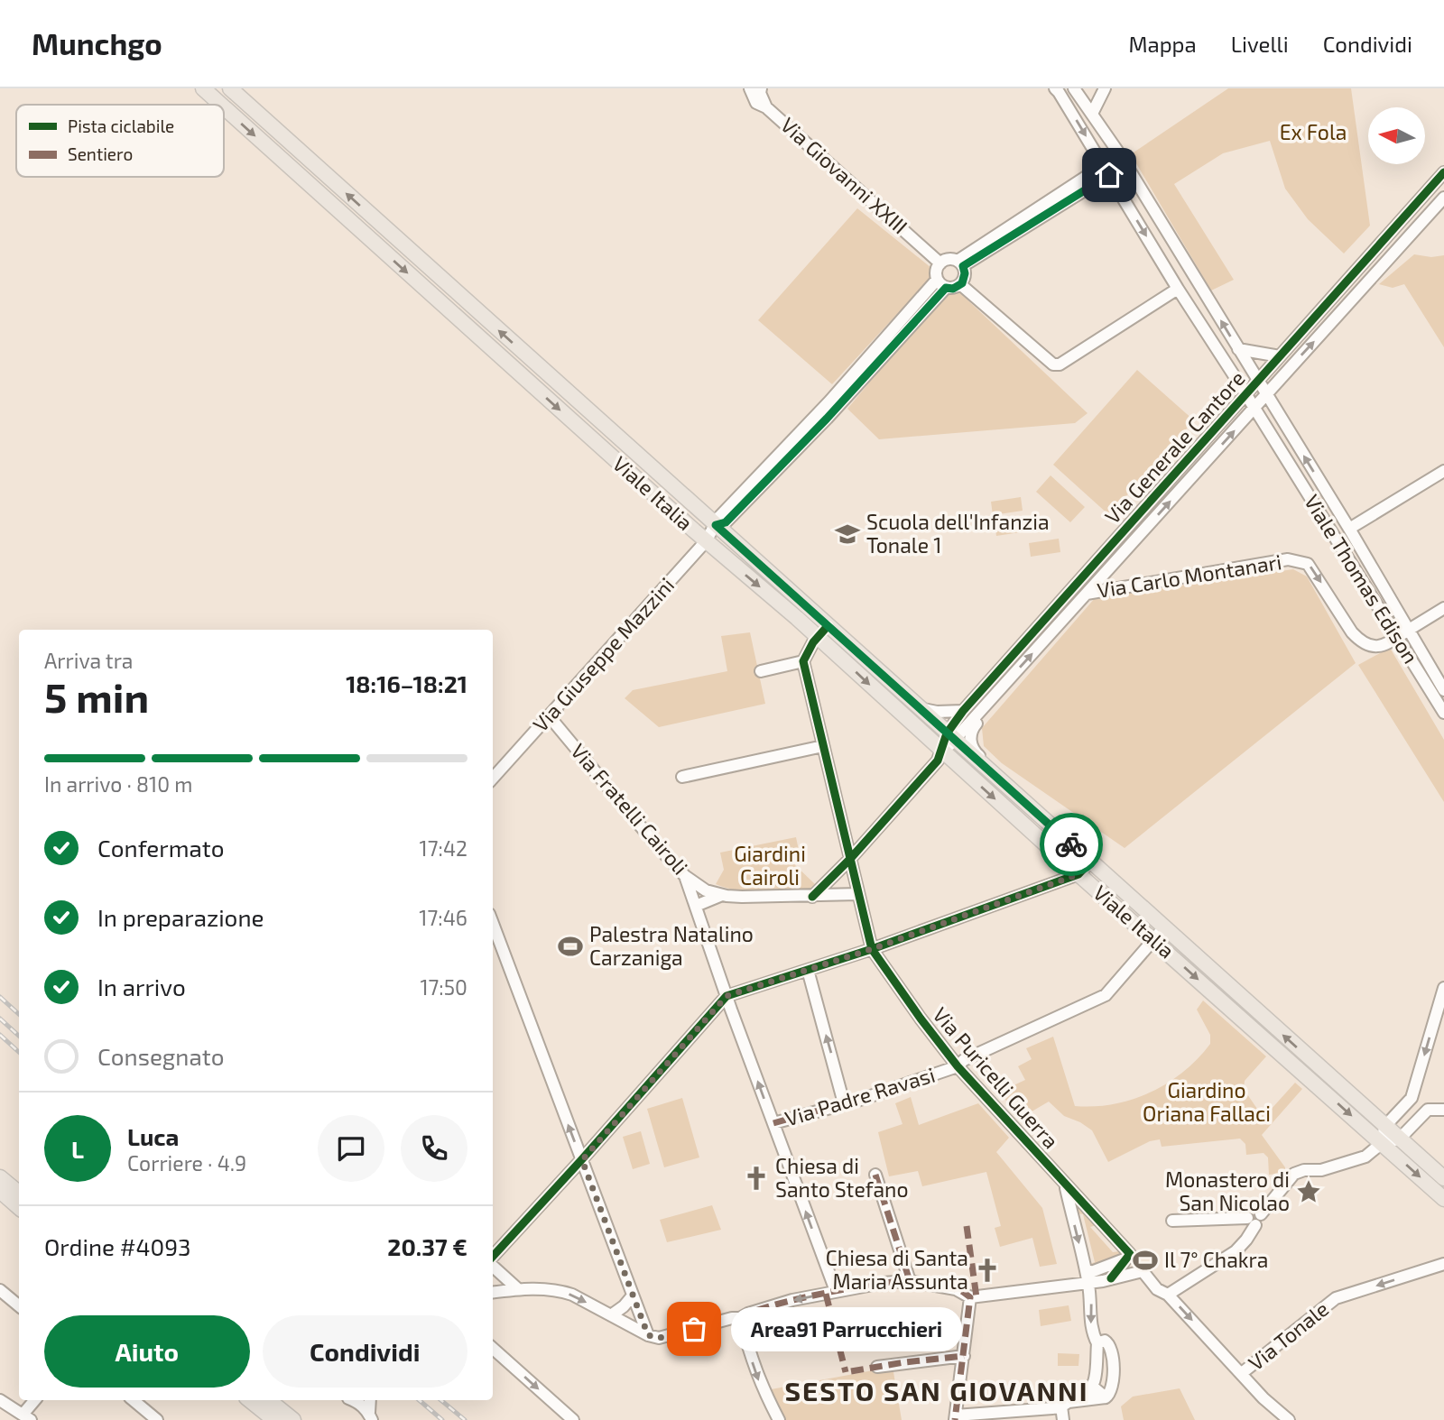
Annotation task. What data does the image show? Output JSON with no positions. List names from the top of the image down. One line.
{"streets":{"main road":["Viale Italia"],"street":["Via Giovanni XXIII","Via Generale Cantore","Via Carlo Montanari","Viale Thomas Edison","Via Giuseppe Mazzini","Via Fratelli Cairoli","Via Puricelli Guerra","Via Padre Ravasi","Via Tonale"]},"crossings":[["Via Giovanni XXIII","Via Giuseppe Mazzini"],["Via Generale Cantore","Viale Italia"],["Via Generale Cantore","Via Carlo Montanari"],["Via Generale Cantore","Viale Thomas Edison"],["Via Generale Cantore","Via Fratelli Cairoli"],["Via Generale Cantore","Via Puricelli Guerra"],["Viale Italia","Via Giuseppe Mazzini"],["Viale Italia","Via Padre Ravasi"],["Via Carlo Montanari","Viale Thomas Edison"],["Via Giuseppe Mazzini","Via Fratelli Cairoli"],["Via Fratelli Cairoli","Via Puricelli Guerra"],["Via Puricelli Guerra","Via Padre Ravasi"]],"one_way":["Via Carlo Montanari","Via Tonale"],"districts":["SESTO SAN GIOVANNI"],"parks":["Ex Fola","Giardini Cairoli","Giardino Oriana Fallaci"],"places":{"school or university":["Scuola dell'Infanzia Tonale 1"],"sports":["Palestra Natalino Carzaniga","Il 7° Chakra"],"church":["Chiesa di Santo Stefano","Chiesa di Santa Maria Assunta"],"place":["Monastero di San Nicolao"],"other":["Area91 Parrucchieri"]},"legend":["Pista ciclabile","Sentiero"],"north":"left","page":{"header":"Munchgo","nav":["Mappa","Livelli","Condividi"],"heading":["5 min","Arriva tra","18:16–18:21"],"panel":["Luca","Corriere · 4.9","Ordine #4093","20.37 €"],"bar":"In arrivo · 810 m","list":[["Confermato","17:42"],["In preparazione","17:46"],["In arrivo","17:50"],"Consegnato"],"round":"L","buttons":["Aiuto","Condividi"],"bubble":"Area91 Parrucchieri"}}
